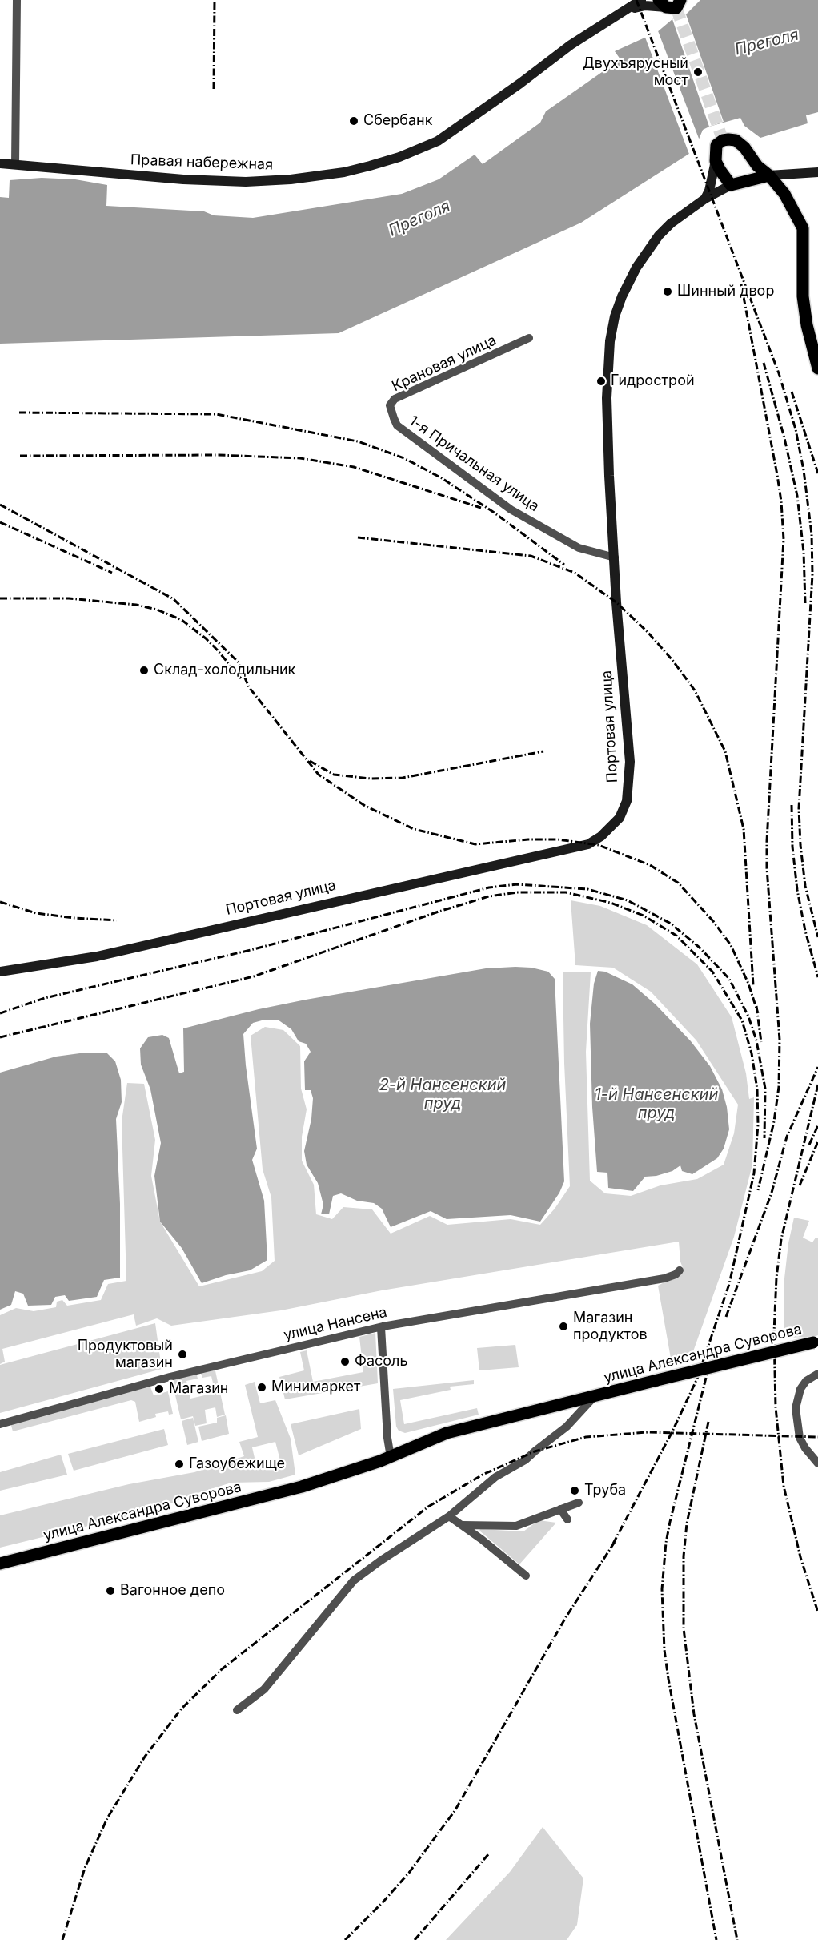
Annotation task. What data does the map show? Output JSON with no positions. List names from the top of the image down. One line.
{"streets":{"main road":["Правая набережная","Портовая улица","улица Александра Суворова"],"street":["Крановая улица","1-я Причальная улица","улица Нансена"]},"crossings":[["Крановая улица","1-я Причальная улица"],["1-я Причальная улица","Портовая улица"]],"water":["Преголя","2-й Нансенский пруд","1-й Нансенский пруд"],"places":["Двухъярусный мост","Сбербанк","Шинный двор","Гидрострой","Склад-холодильник","Магазин продуктов","Продуктовый магазин","Фасоль","Минимаркет","Магазин","Газоубежище","Труба","Вагонное депо"]}
